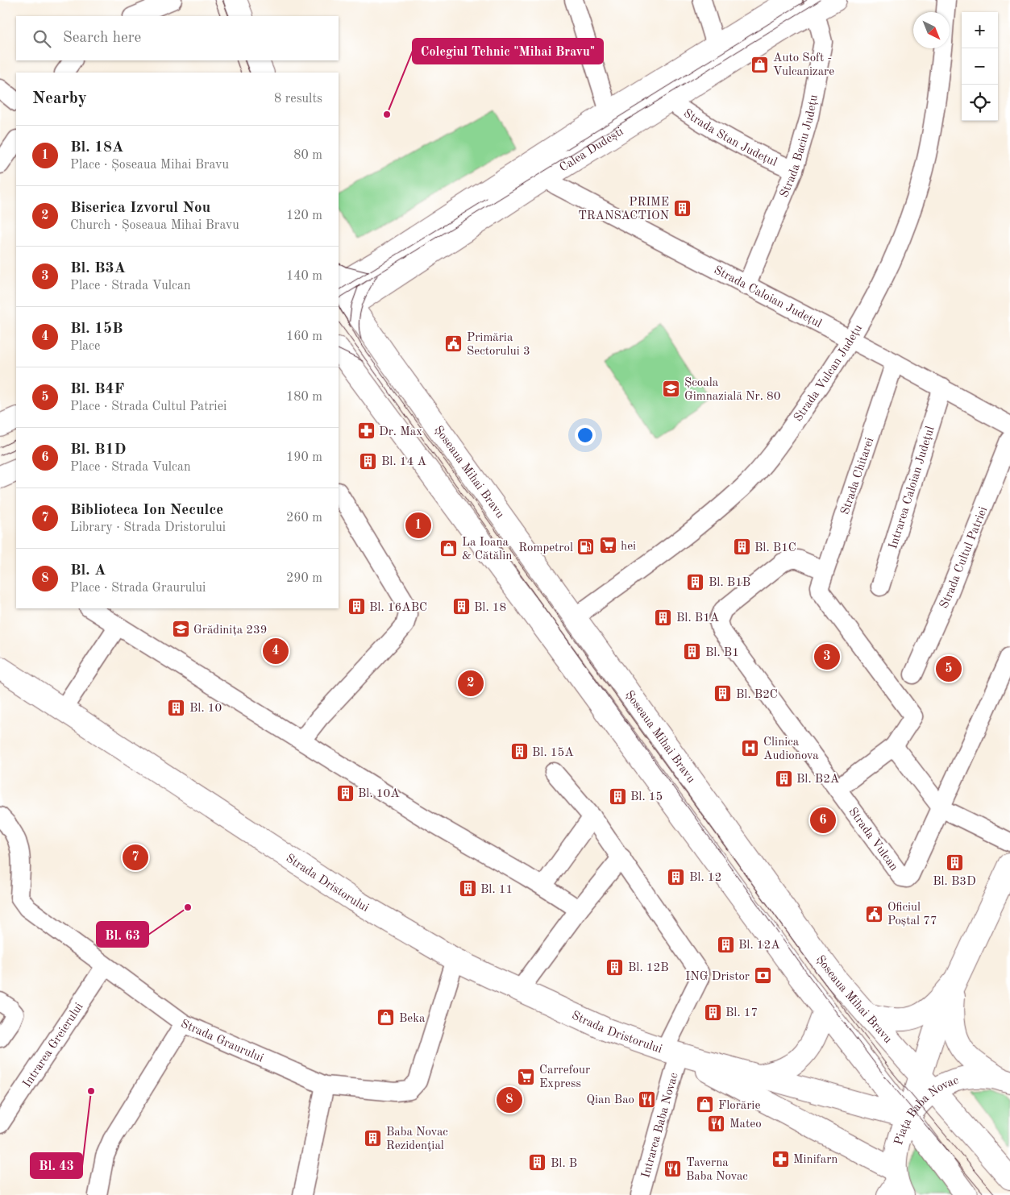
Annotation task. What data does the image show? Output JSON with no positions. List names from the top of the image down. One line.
{"streets":{"main road":["Calea Dudești","Șoseaua Mihai Bravu","Strada Dristorului","Piața Baba Novac"],"street":["Strada Stan Județul","Strada Baciu Județu","Strada Caloian Județul","Strada Vulcan Județu","Strada Chitarei","Intrarea Caloian Județul","Strada Cultul Patriei","Strada Vulcan","Strada Graurului","Intrarea Greierului","Intrarea Baba Novac"]},"crossings":[["Strada Stan Județul","Strada Baciu Județu"],["Strada Stan Județul","Calea Dudești"],["Strada Baciu Județu","Calea Dudești"],["Strada Baciu Județu","Strada Caloian Județul"],["Calea Dudești","Strada Caloian Județul"],["Calea Dudești","Șoseaua Mihai Bravu"],["Strada Caloian Județul","Strada Vulcan Județu"],["Strada Caloian Județul","Strada Chitarei"],["Strada Caloian Județul","Intrarea Caloian Județul"],["Strada Vulcan Județu","Șoseaua Mihai Bravu"],["Șoseaua Mihai Bravu","Piața Baba Novac"],["Strada Dristorului","Strada Graurului"],["Strada Dristorului","Piața Baba Novac"],["Strada Dristorului","Intrarea Baba Novac"],["Strada Graurului","Intrarea Greierului"]],"places":{"shop":["Auto Soft - Vulcanizare","La Ioana & Cătălin","Beka","Florărie"],"other":["Colegiul Tehnic \"Mihai Bravu\"","Bl. 63","Bl. 43"],"building":["PRIME TRANSACTION","Bl. 14 A","Bl. B1C","Bl. B1B","Bl. 16ABC","Bl. 18","Bl. B1A","Bl. B1","Bl. B2C","Bl. 10","Bl. 15A","Bl. B2A","Bl. 10A","Bl. 15","Bl. B3D","Bl. 12","Bl. 11","Bl. 12A","Bl. 12B","Bl. 17","Baba Novac Rezidenţial","Bl. B"],"public building":["Primăria Sectorului 3","Oficiul Poștal 77"],"school or university":["Școala Gimnazială Nr. 80","Grădinița 239"],"pharmacy":["Dr. Max","Minifarn"],"supermarket":["hei","Carrefour Express"],"fuel station":["Rompetrol"],"hospital":["Clinica Audionova"],"bank":["ING Dristor"],"restaurant":["Qian Bao","Mateo","Taverna Baba Novac"]},"north":"bottom right","page":{"map_buttons":["+","−"],"search":"Search here","heading":["Nearby","8 results"],"list":[{"mark":"1","name":"Bl. 18A","note":"Place · Șoseaua Mihai Bravu","value":"80 m"},{"mark":"2","name":"Biserica Izvorul Nou","note":"Church · Șoseaua Mihai Bravu","value":"120 m"},{"mark":"3","name":"Bl. B3A","note":"Place · Strada Vulcan","value":"140 m"},{"mark":"4","name":"Bl. 15B","note":"Place","value":"160 m"},{"mark":"5","name":"Bl. B4F","note":"Place · Strada Cultul Patriei","value":"180 m"},{"mark":"6","name":"Bl. B1D","note":"Place · Strada Vulcan","value":"190 m"},{"mark":"7","name":"Biblioteca Ion Neculce","note":"Library · Strada Dristorului","value":"260 m"},{"mark":"8","name":"Bl. A","note":"Place · Strada Graurului","value":"290 m"}],"pins":["1","4","3","5","2","6","7","8"]}}
